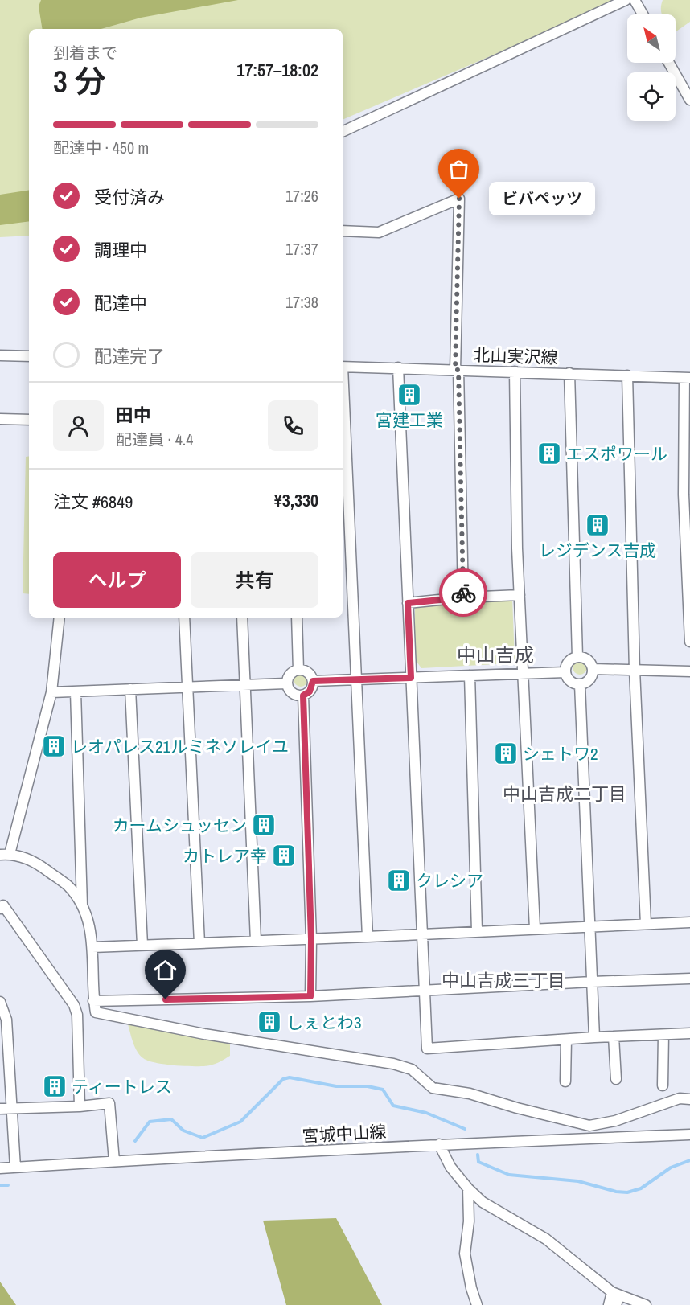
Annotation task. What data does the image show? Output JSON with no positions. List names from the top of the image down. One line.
{"streets":{"street":["北山実沢線","宮城中山線"]},"districts":["中山吉成","中山吉成二丁目","中山吉成三丁目"],"places":{"other":["ビバペッツ"],"building":["宮建工業","エスポワール","レジデンス吉成","レオパレス21ルミネソレイユ","シェトワ2","カームシュッセン","カトレア幸","クレシア","しぇとわ3","ティートレス"]},"north":"top left","page":{"heading":["3 分","到着まで","17:57–18:02"],"panel":["田中","配達員 · 4.4","注文 #6849","¥3,330"],"bar":"配達中 · 450 m","list":[["受付済み","17:26"],["調理中","17:37"],["配達中","17:38"],"配達完了"],"bubble":"ビバペッツ","buttons":["ヘルプ","共有"]}}
